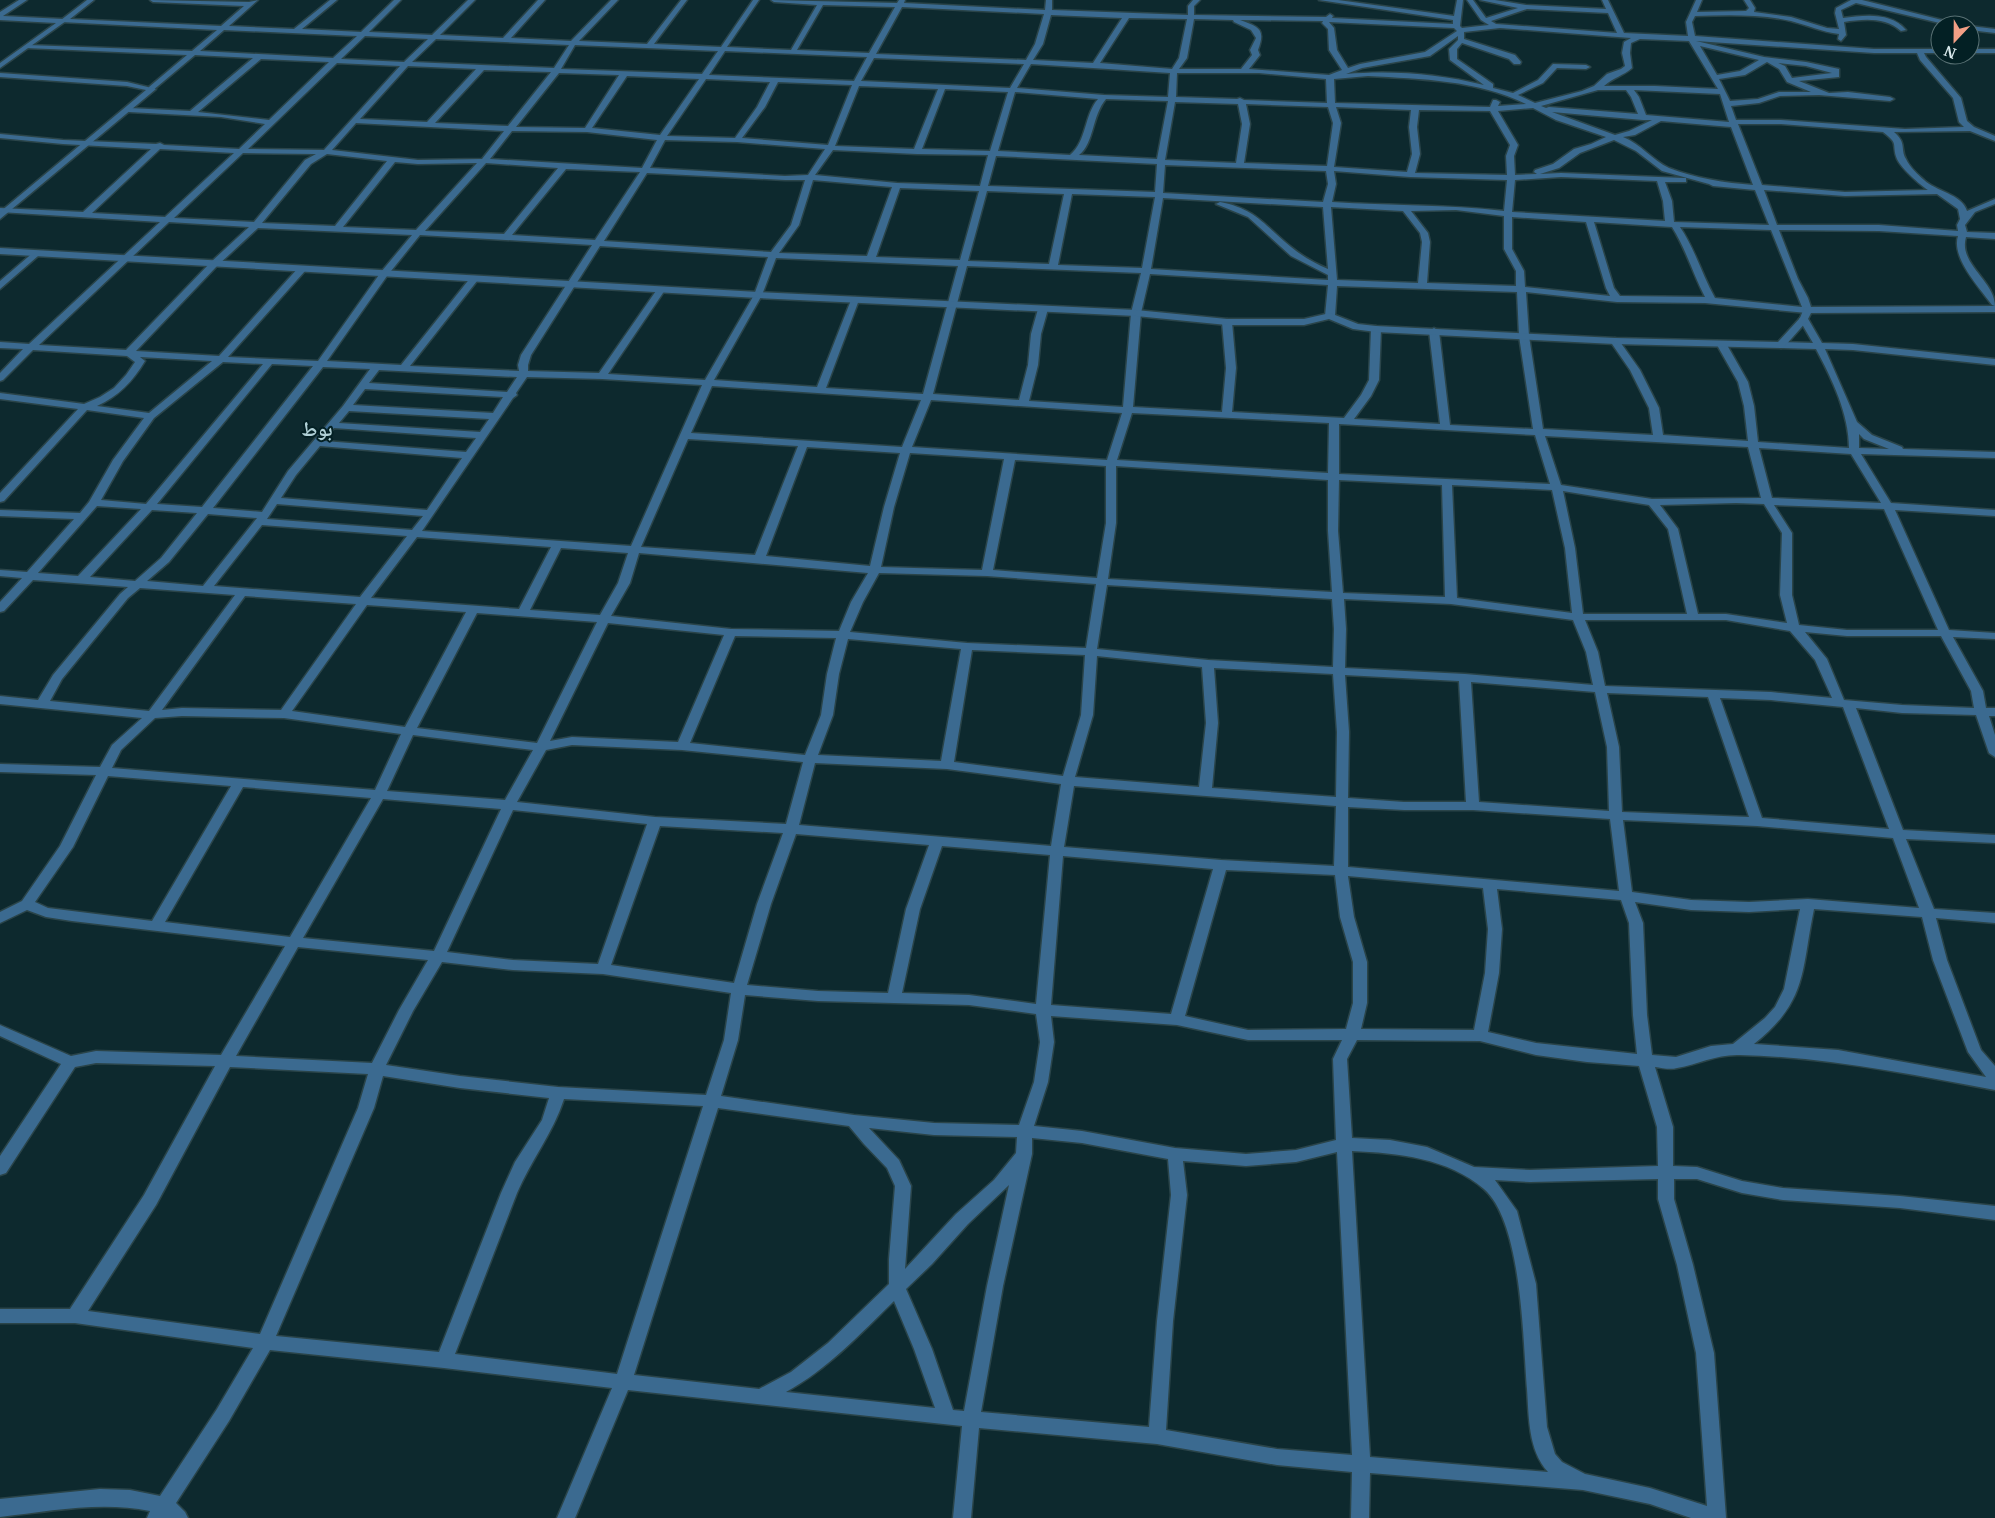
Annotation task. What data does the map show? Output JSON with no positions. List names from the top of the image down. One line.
{"districts":["بوط"],"north":"bottom"}
